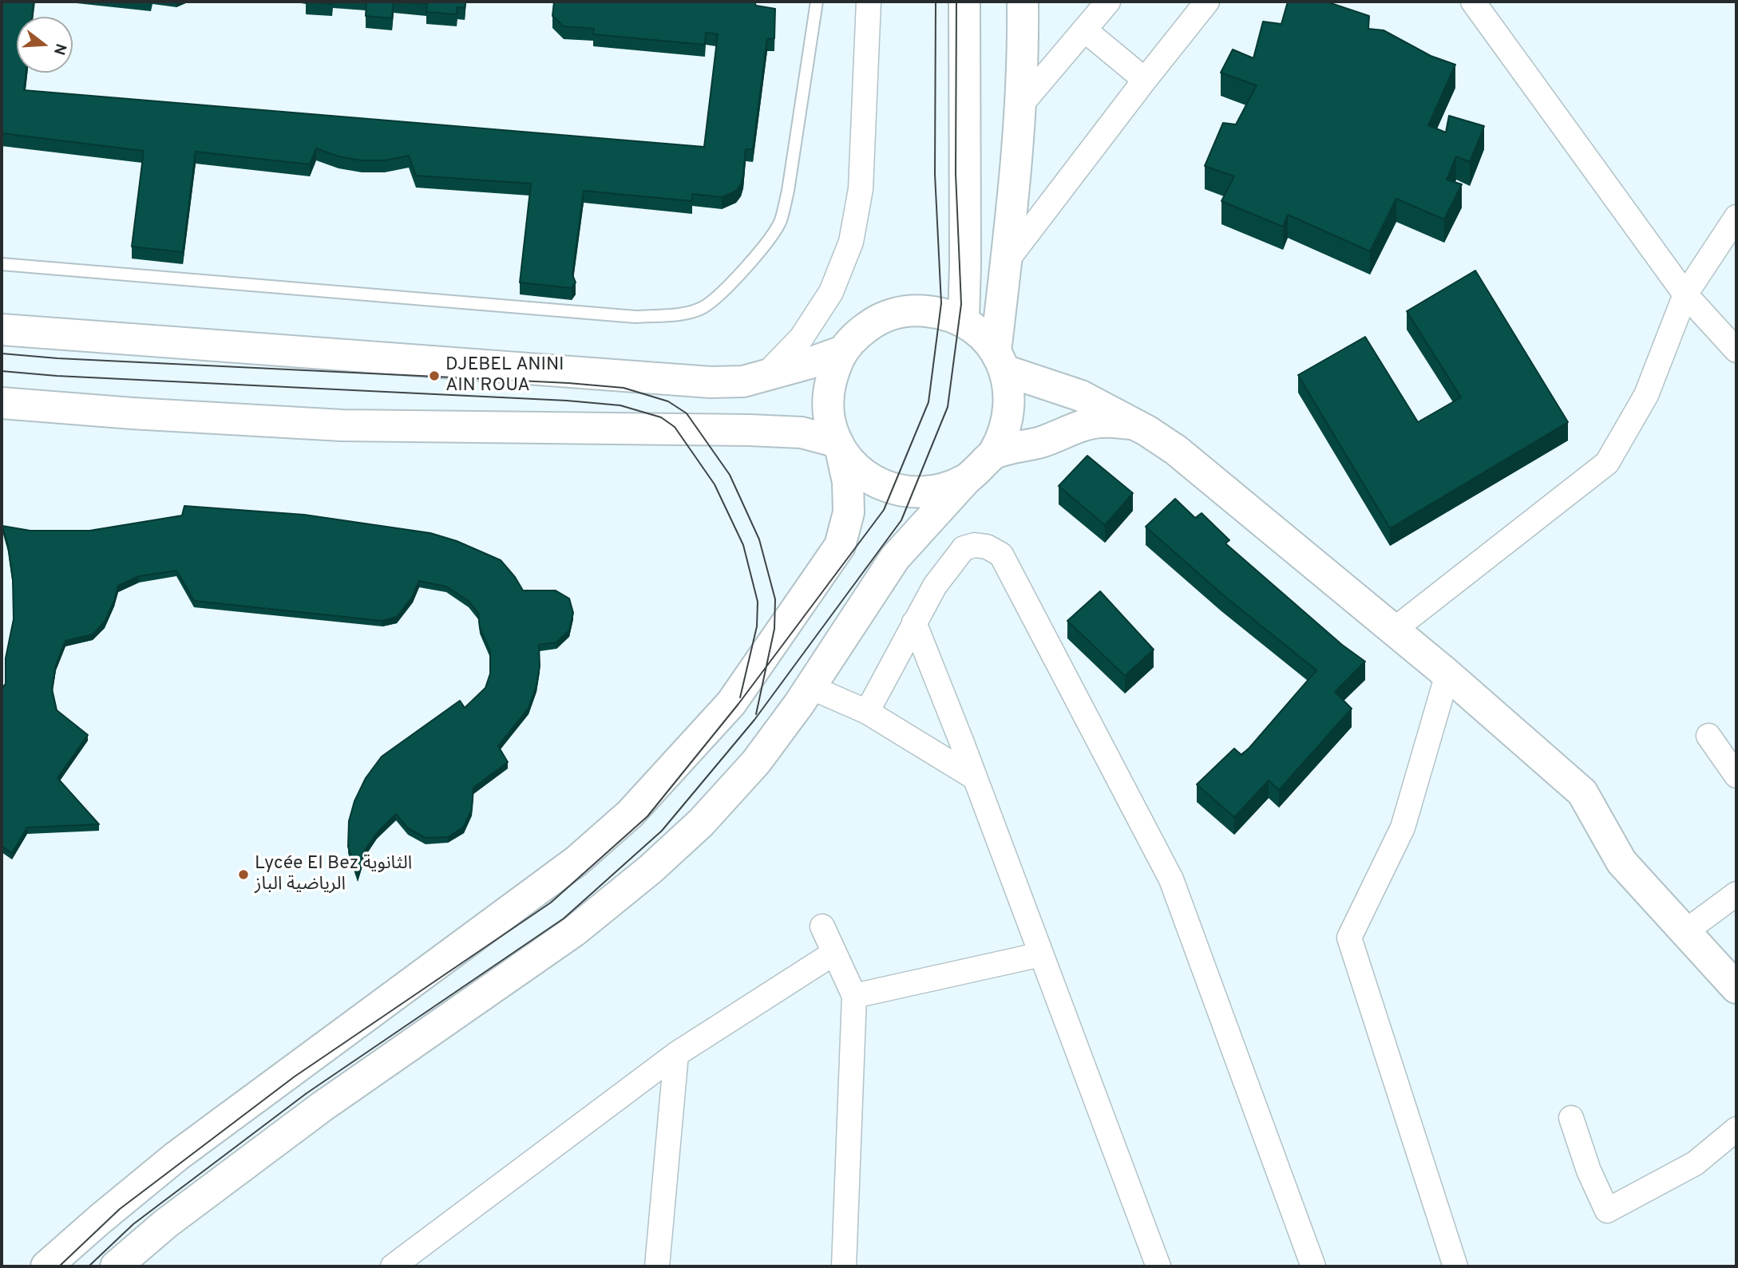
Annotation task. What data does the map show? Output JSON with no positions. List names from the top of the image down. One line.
{"places":["DJEBEL ANINI AIN ROUA","Lycée El Bez الثانوية الرياضية الباز"],"north":"right"}
